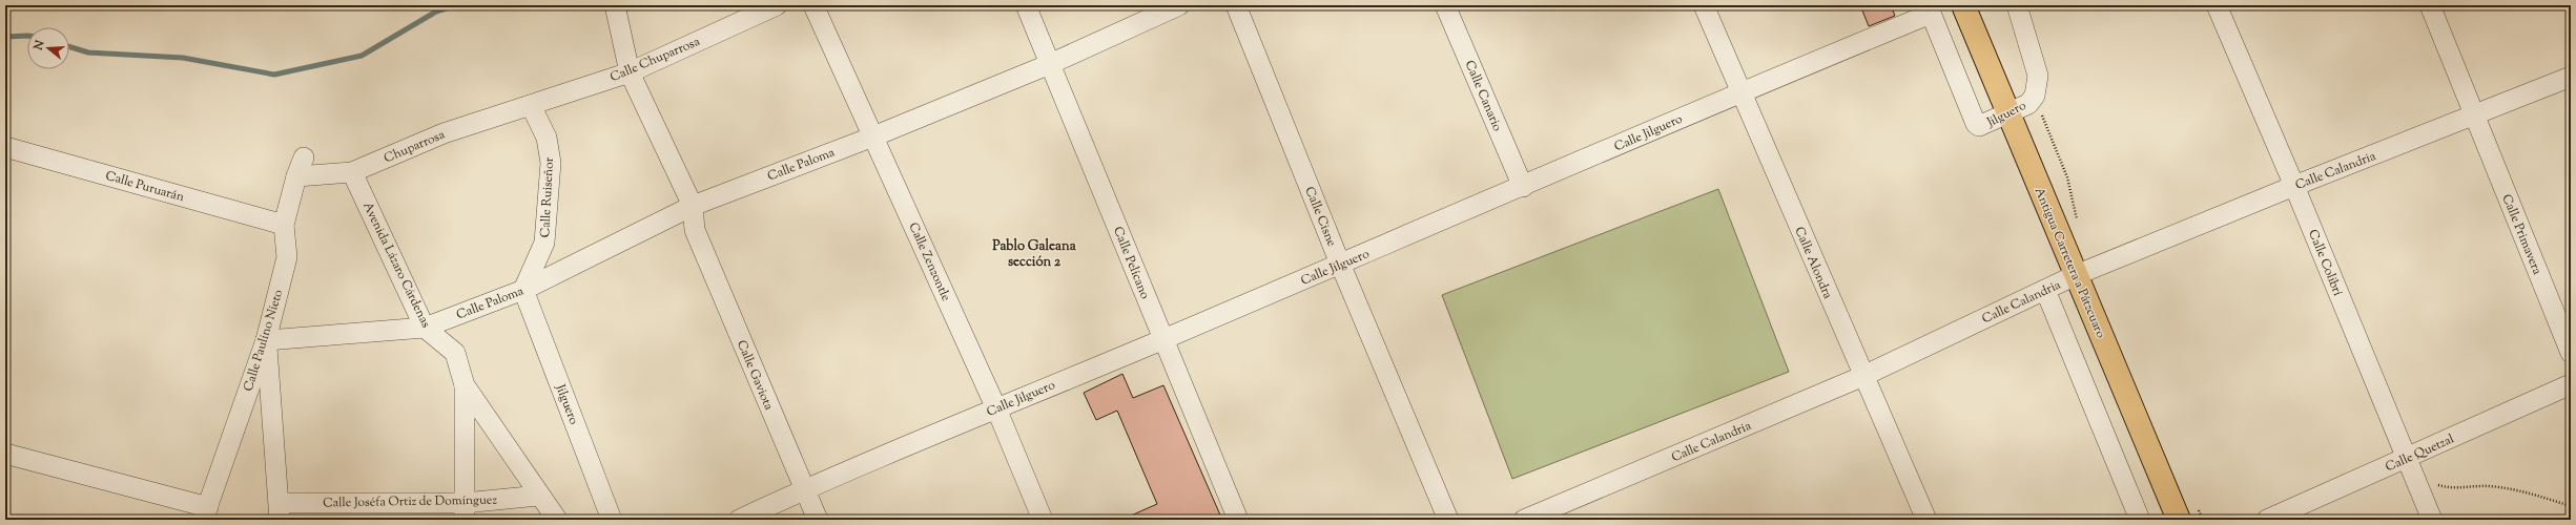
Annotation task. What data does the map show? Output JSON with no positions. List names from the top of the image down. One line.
{"streets":{"main road":["Antigua Carretera a Pátzcuaro"],"street":["Calle Chuparrosa","Calle Canario","Jilguero","Calle Jilguero","Chuparrosa","Calle Paloma","Calle Calandria","Calle Puruarán","Calle Ruiseñor","Calle Cisne","Calle Primavera","Calle Zenzontle","Calle Pelícano","Calle Alondra","Calle Colibrí","Avenida Lázaro Cárdenas","Calle Paulino Nieto","Calle Gaviota","Calle Quetzal","Calle Joséfa Ortiz de Domínguez"]},"crossings":[["Calle Chuparrosa","Chuparrosa"],["Calle Chuparrosa","Calle Ruiseñor"],["Calle Chuparrosa","Calle Gaviota"],["Calle Canario","Calle Jilguero"],["Jilguero","Calle Jilguero"],["Jilguero","Calle Paloma"],["Jilguero","Calle Ruiseñor"],["Jilguero","Antigua Carretera a Pátzcuaro"],["Calle Jilguero","Calle Cisne"],["Calle Jilguero","Calle Zenzontle"],["Calle Jilguero","Calle Pelícano"],["Calle Jilguero","Calle Alondra"],["Calle Jilguero","Calle Gaviota"],["Chuparrosa","Calle Ruiseñor"],["Chuparrosa","Avenida Lázaro Cárdenas"],["Chuparrosa","Calle Paulino Nieto"],["Calle Paloma","Calle Ruiseñor"],["Calle Paloma","Calle Zenzontle"],["Calle Paloma","Calle Pelícano"],["Calle Paloma","Avenida Lázaro Cárdenas"],["Calle Paloma","Calle Paulino Nieto"],["Calle Paloma","Calle Gaviota"],["Calle Calandria","Calle Primavera"],["Calle Calandria","Calle Alondra"],["Calle Calandria","Antigua Carretera a Pátzcuaro"],["Calle Calandria","Calle Colibrí"],["Calle Puruarán","Calle Paulino Nieto"],["Calle Colibrí","Calle Quetzal"],["Avenida Lázaro Cárdenas","Calle Joséfa Ortiz de Domínguez"]],"districts":["Pablo Galeana sección 2"],"north":"left"}
